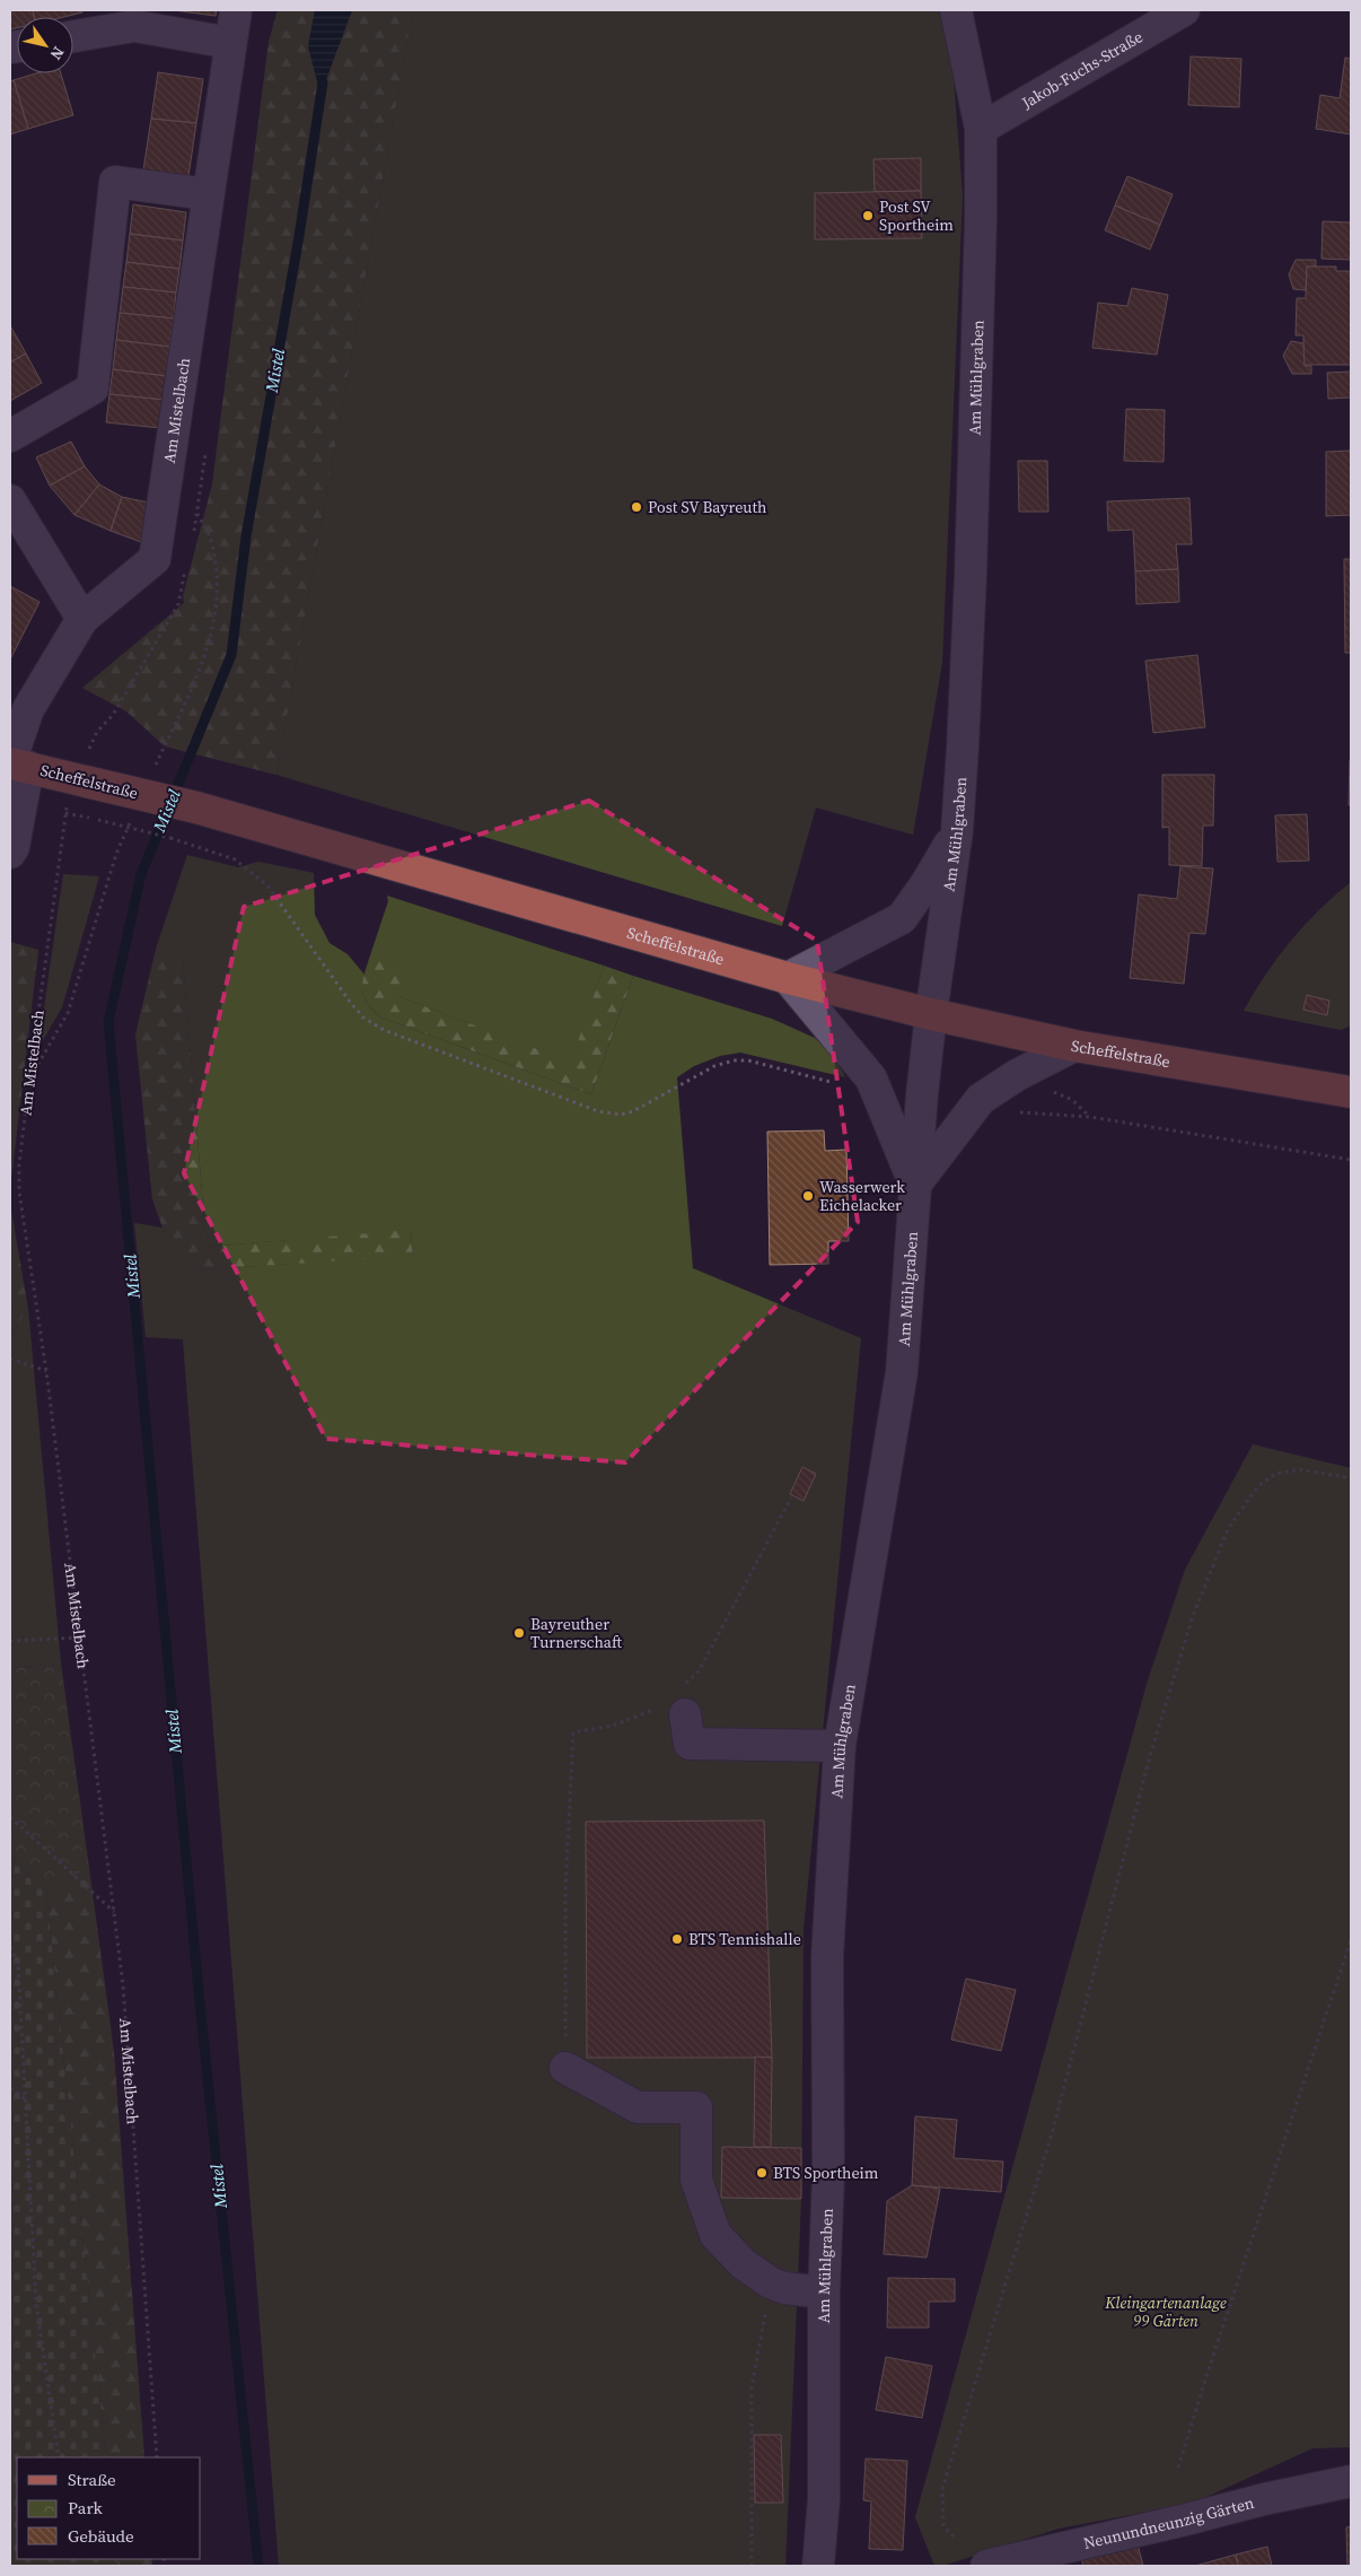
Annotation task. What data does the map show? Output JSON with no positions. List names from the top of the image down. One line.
{"streets":{"main road":["Scheffelstraße"],"street":["Jakob-Fuchs-Straße","Am Mühlgraben","Am Mistelbach","Neunundneunzig Gärten"]},"crossings":[["Jakob-Fuchs-Straße","Am Mühlgraben"],["Am Mühlgraben","Scheffelstraße"],["Am Mistelbach","Scheffelstraße"]],"water":["Mistel"],"parks":["Kleingartenanlage 99 Gärten"],"places":["Post SV Sportheim","Post SV Bayreuth","Wasserwerk Eichelacker","Bayreuther Turnerschaft","BTS Tennishalle","BTS Sportheim"],"legend":["Straße","Park","Gebäude"],"north":"bottom right"}
